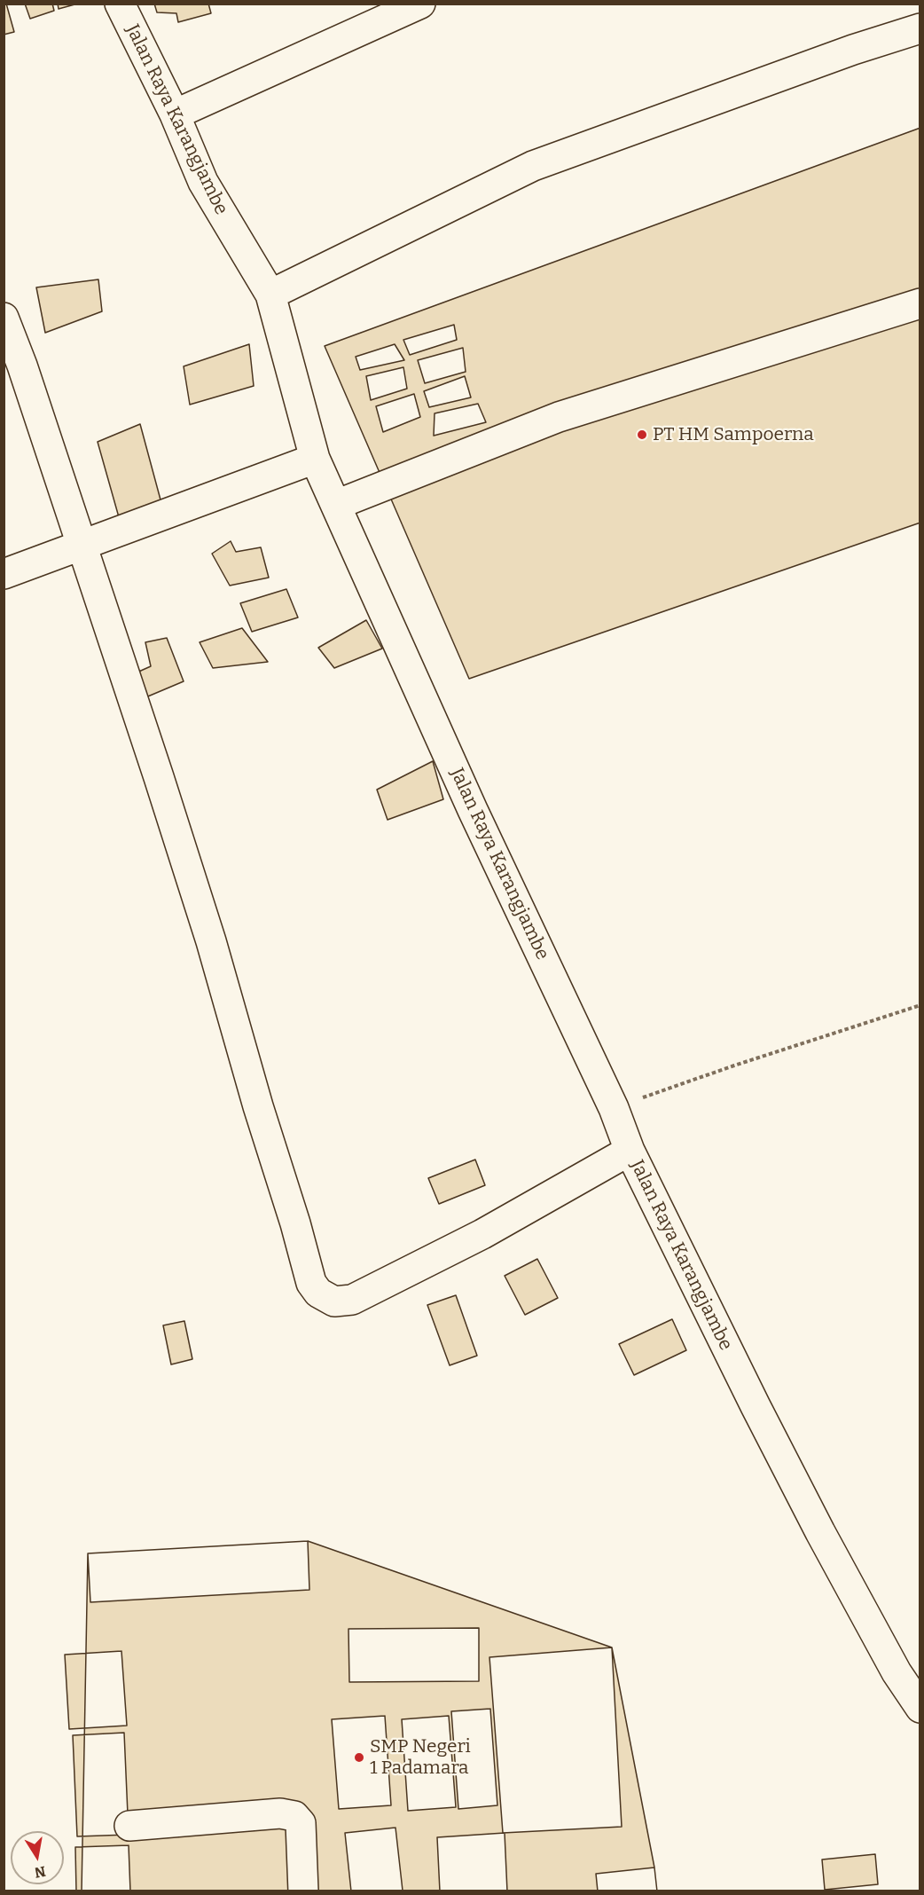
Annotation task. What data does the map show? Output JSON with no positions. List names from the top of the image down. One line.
{"streets":{"street":["Jalan Raya Karangjambe"]},"places":["PT HM Sampoerna","SMP Negeri 1 Padamara"],"north":"bottom"}
